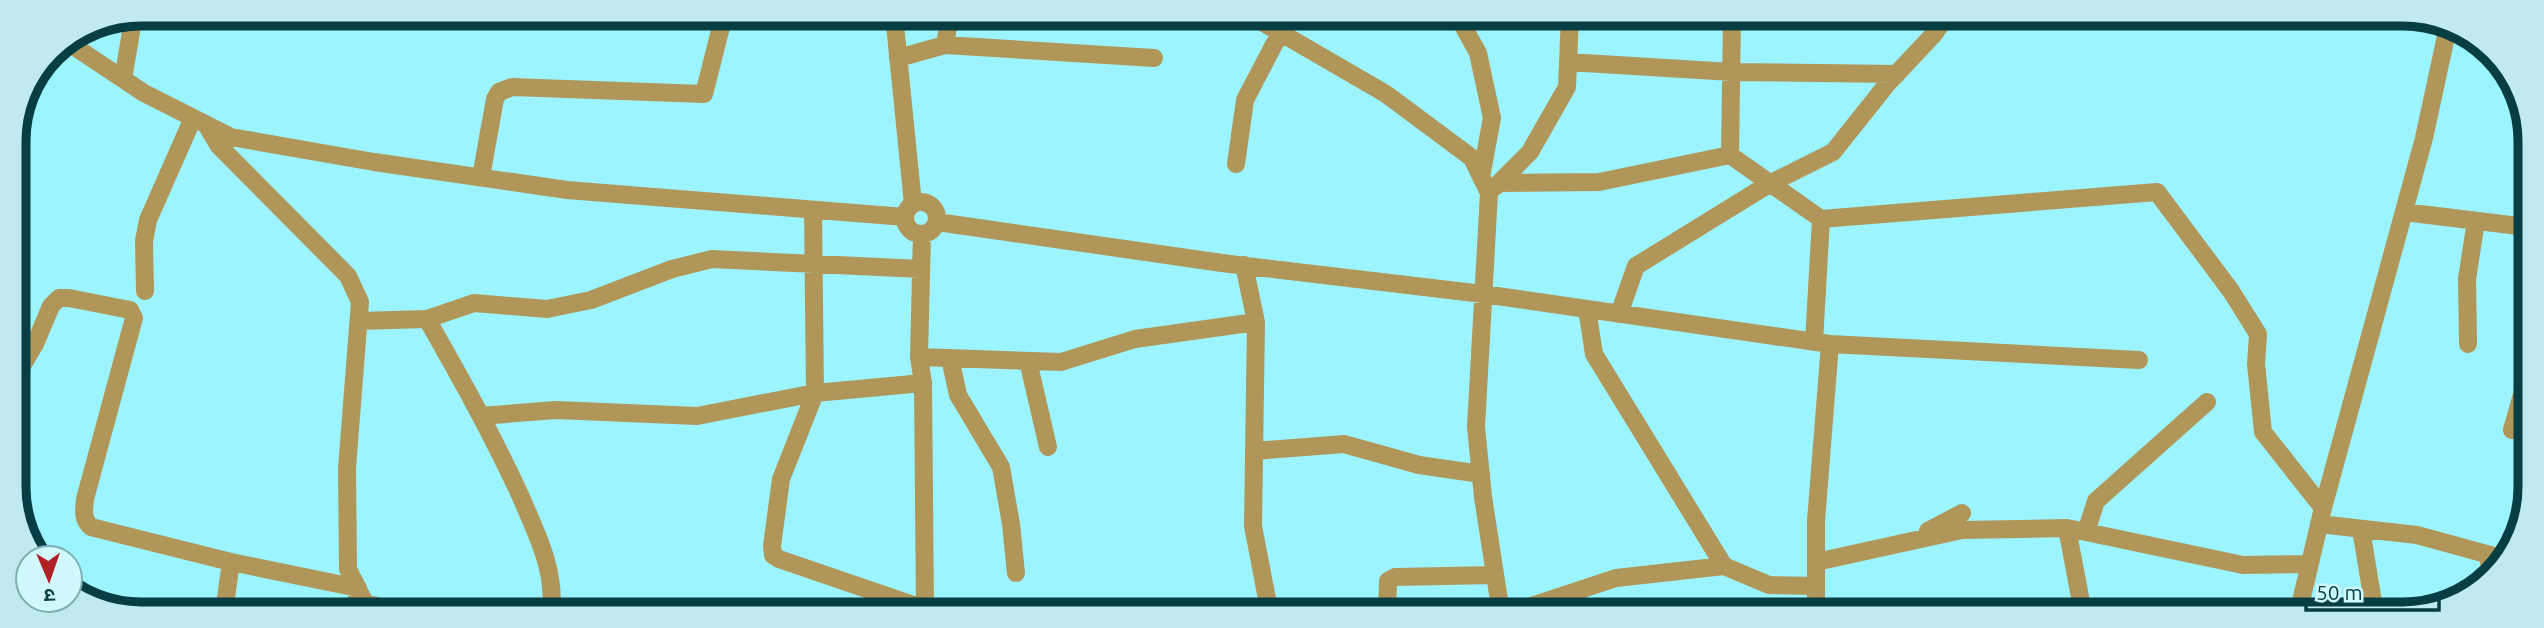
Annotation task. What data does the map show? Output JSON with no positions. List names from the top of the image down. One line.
{"scale_bar":"50 m","north":"bottom"}
